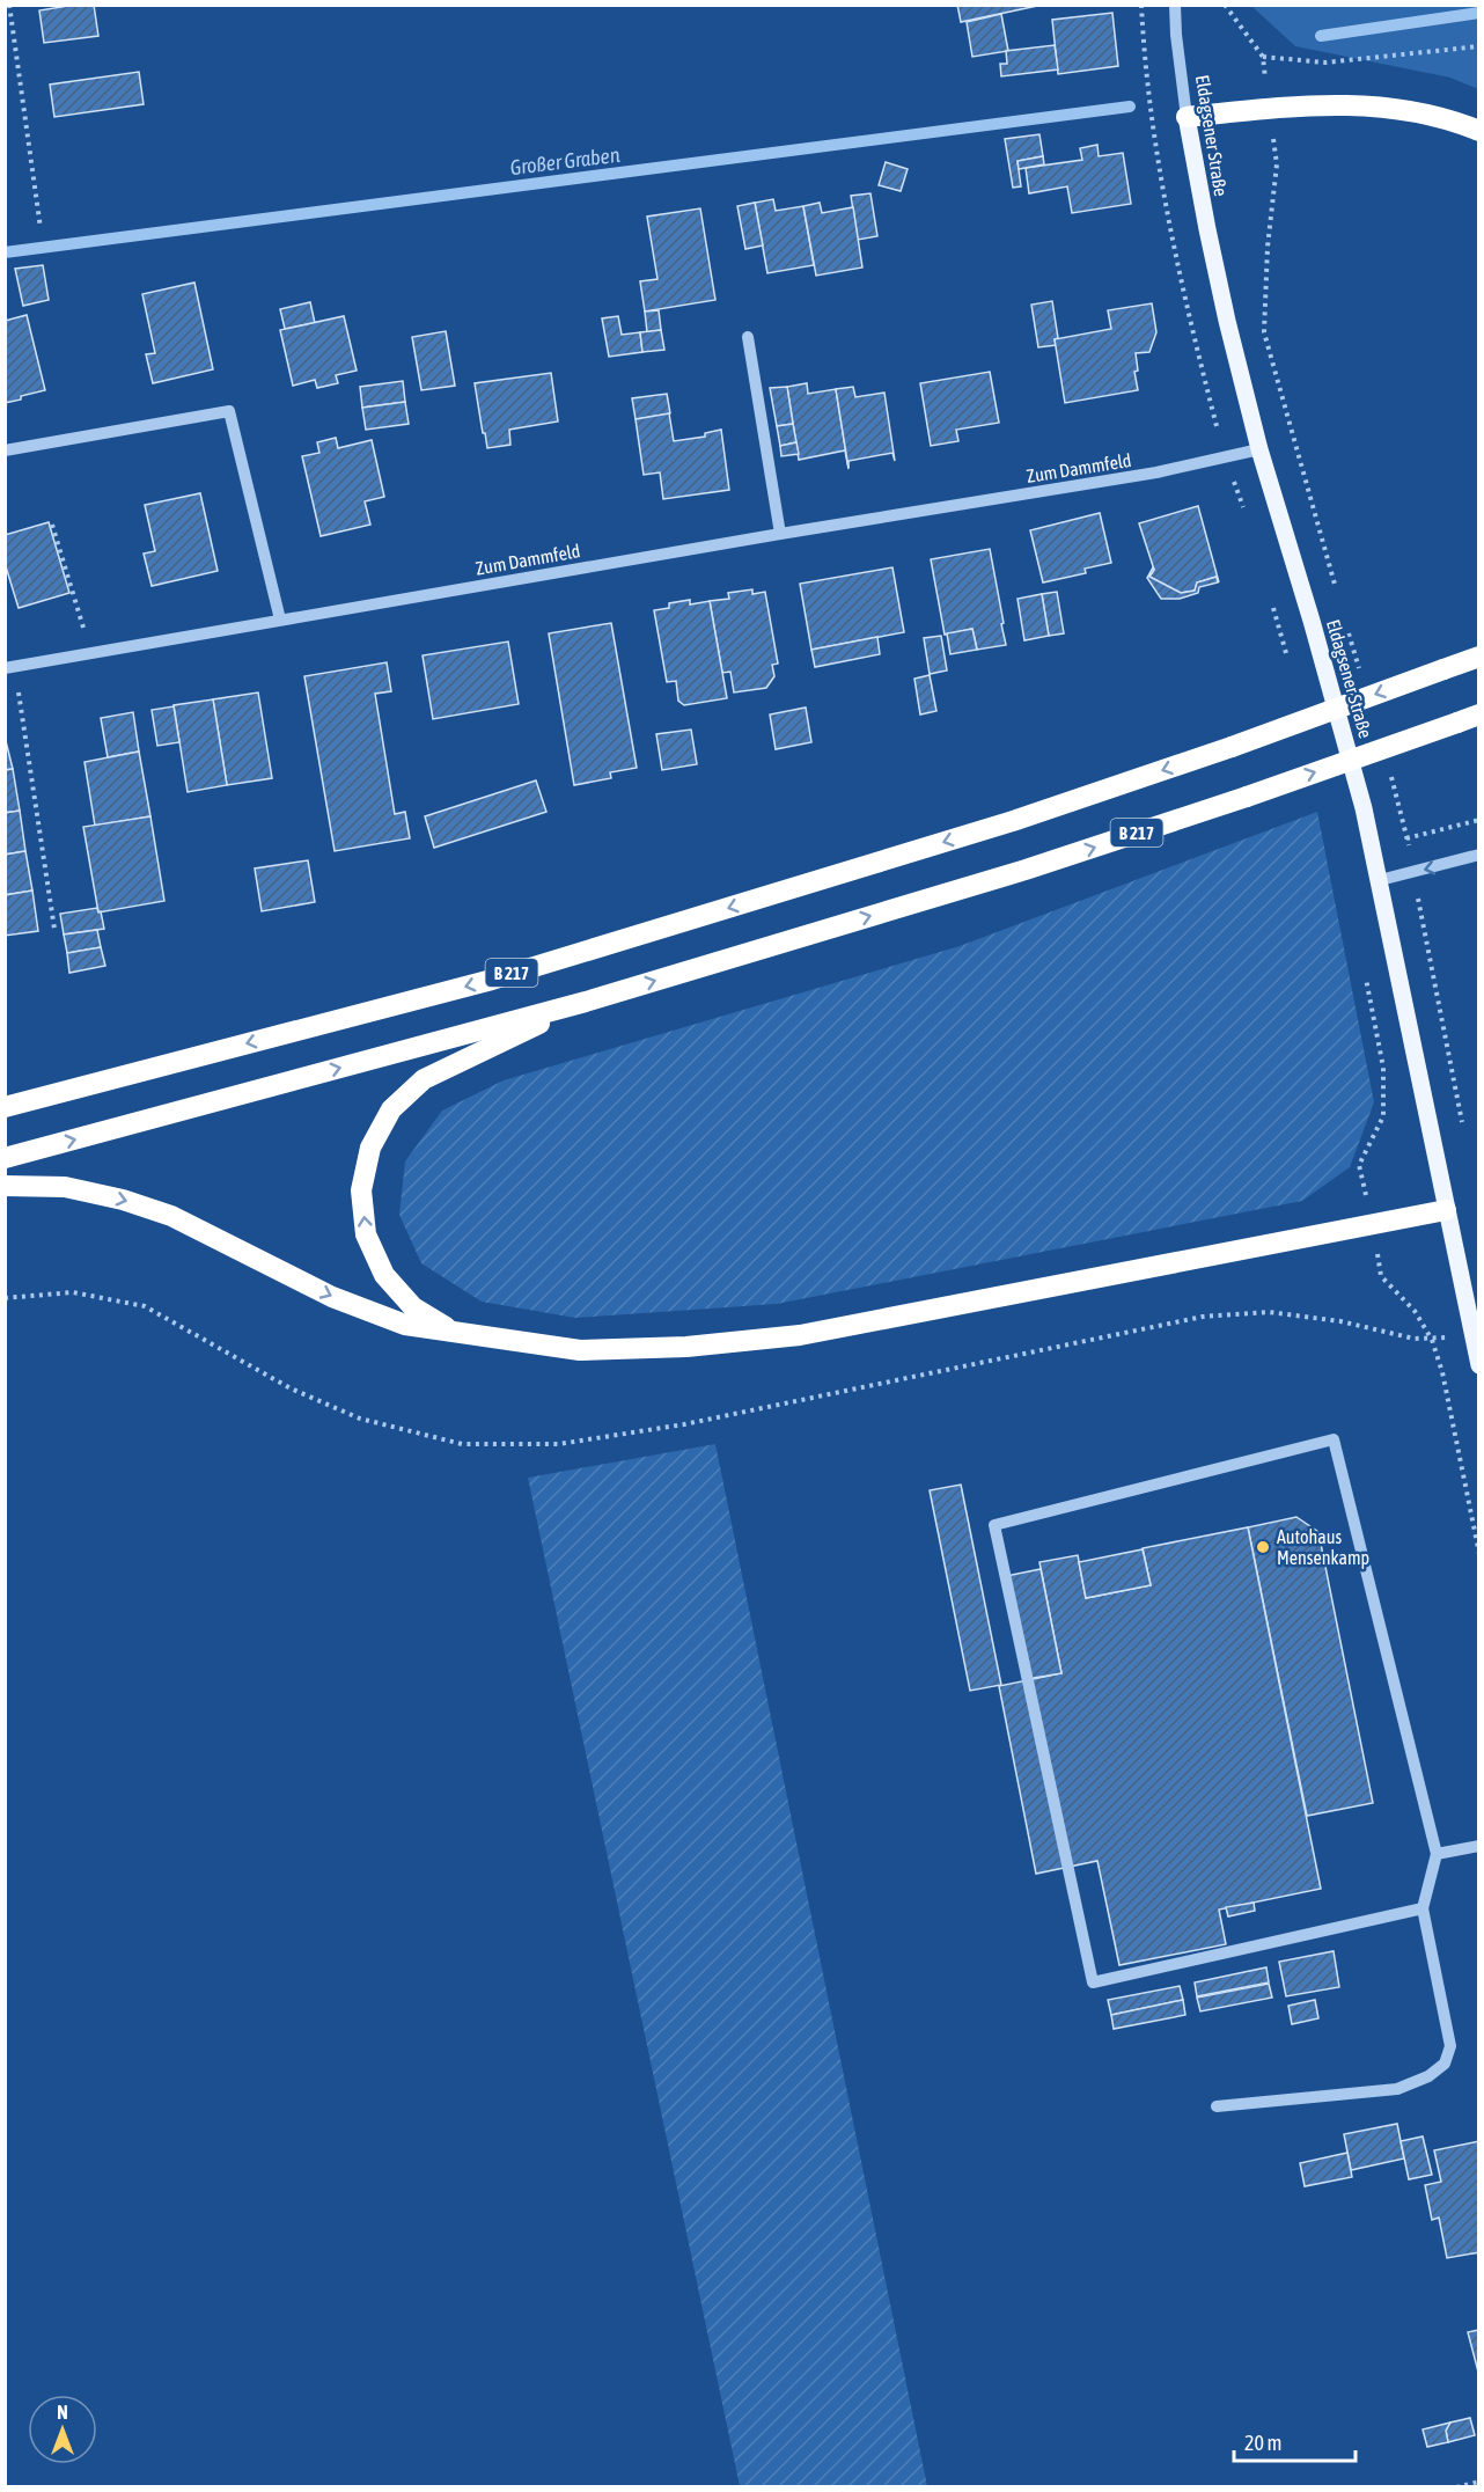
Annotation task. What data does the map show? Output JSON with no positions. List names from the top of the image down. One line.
{"streets":{"highway":["B 217"],"main road":["Eldagsener Straße"],"street":["Zum Dammfeld"]},"crossings":[["Eldagsener Straße","Zum Dammfeld"]],"water":["Großer Graben"],"places":["Autohaus Mensenkamp"],"scale_bar":"20 m","north":"top"}
